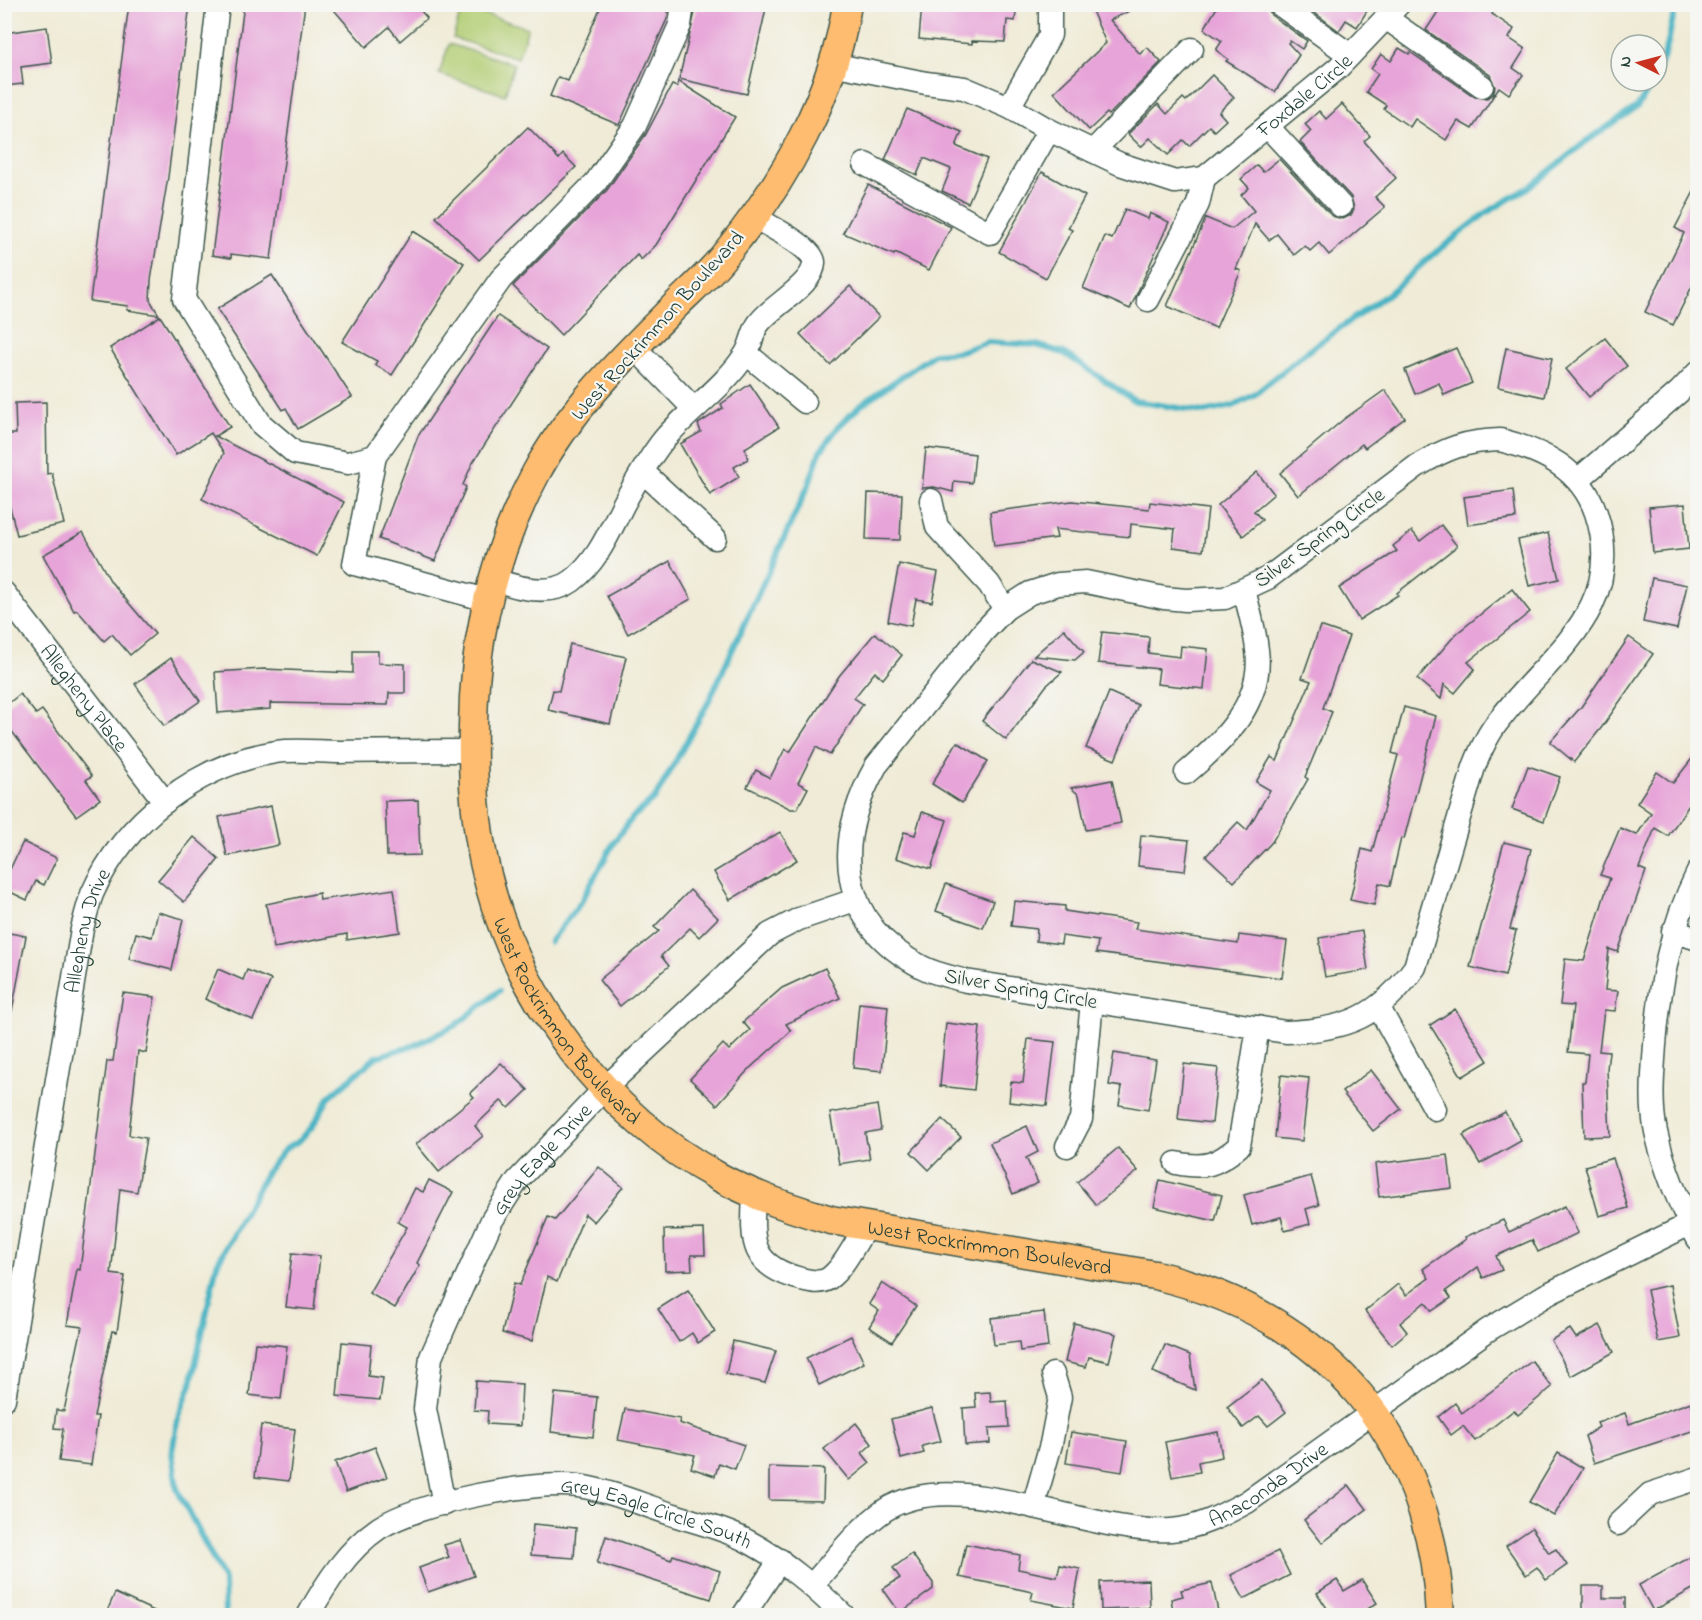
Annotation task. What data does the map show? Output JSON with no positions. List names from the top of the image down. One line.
{"streets":{"main road":["West Rockrimmon Boulevard"],"street":["Foxdale Circle","Silver Spring Circle","Allegheny Place","Allegheny Drive","Grey Eagle Drive","Anaconda Drive","Grey Eagle Circle South"]},"crossings":[["West Rockrimmon Boulevard","Allegheny Drive"],["West Rockrimmon Boulevard","Grey Eagle Drive"],["West Rockrimmon Boulevard","Anaconda Drive"],["Silver Spring Circle","Grey Eagle Drive"],["Allegheny Place","Allegheny Drive"],["Grey Eagle Drive","Grey Eagle Circle South"],["Anaconda Drive","Grey Eagle Circle South"]],"north":"left"}
